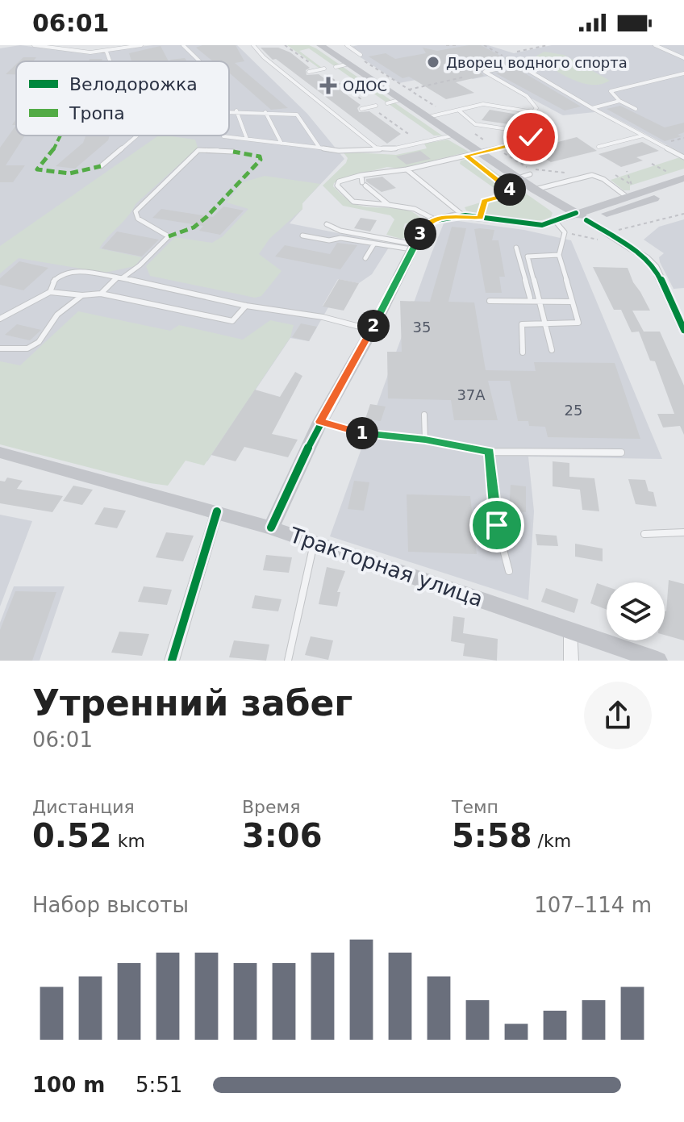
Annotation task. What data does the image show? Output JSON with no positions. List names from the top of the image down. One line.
{"streets":{"main road":["Тракторная улица"]},"places":{"other":["Дворец водного спорта"],"health":["ОДОС"]},"house_numbers":["35","37А","25"],"legend":["Велодорожка","Тропа"],"page":{"status":"06:01","pins":["4","3","2","1"],"heading":["Утренний забег","06:01"],"stats":[["Дистанция","0.52 km"],["Время","3:06"],["Темп","5:58 /km"]],"chart":["Набор высоты","107–114 m"],"list":[{"name":"100 m","note":"5:51"}]}}
